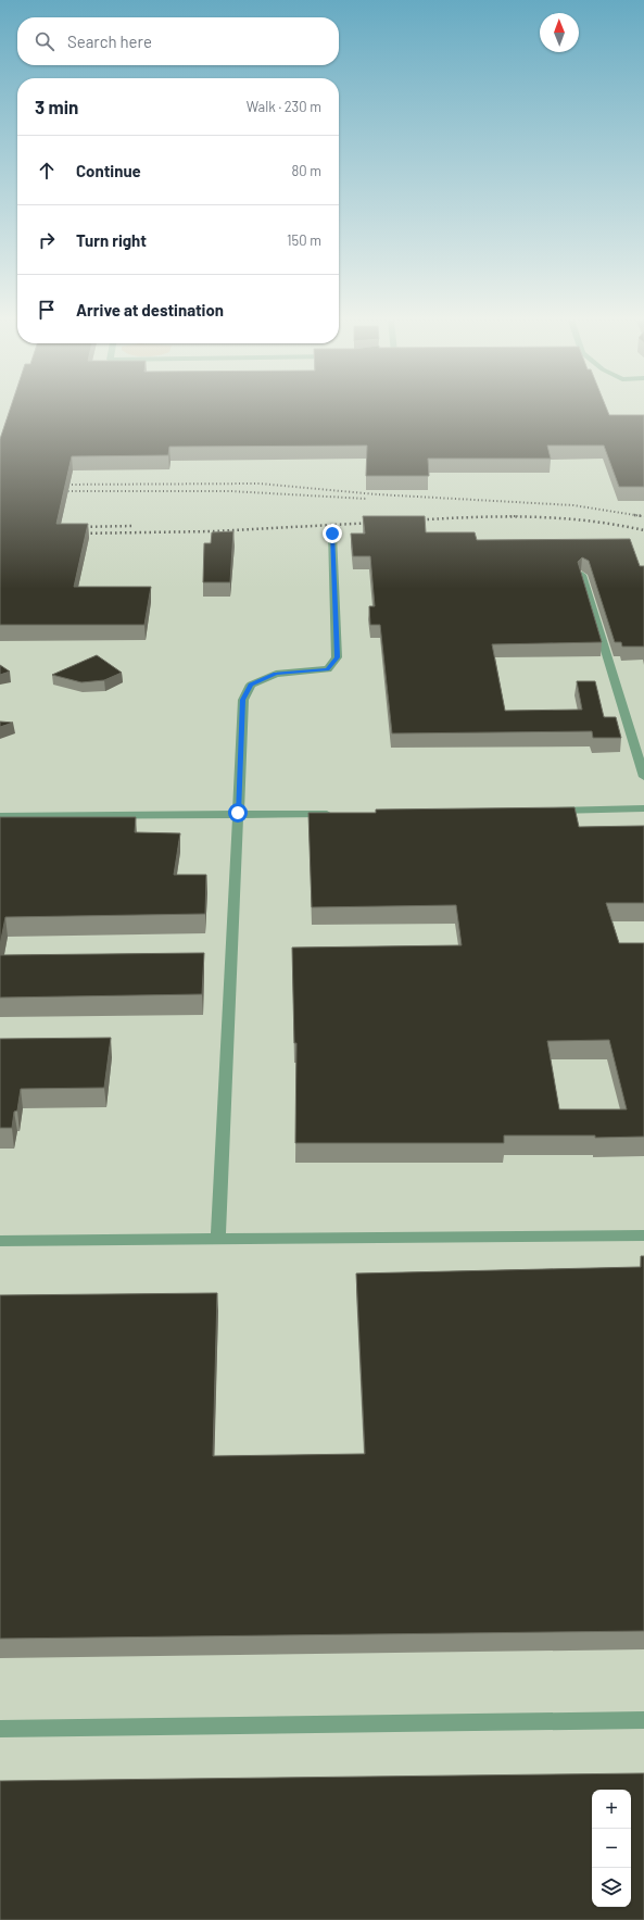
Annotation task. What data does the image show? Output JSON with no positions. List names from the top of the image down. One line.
{"north":"top","page":{"search":"Search here","heading":["3 min","Walk · 230 m"],"list":[["Continue","80 m"],["Turn right","150 m"],"Arrive at destination"],"map_buttons":["+","−"]}}
